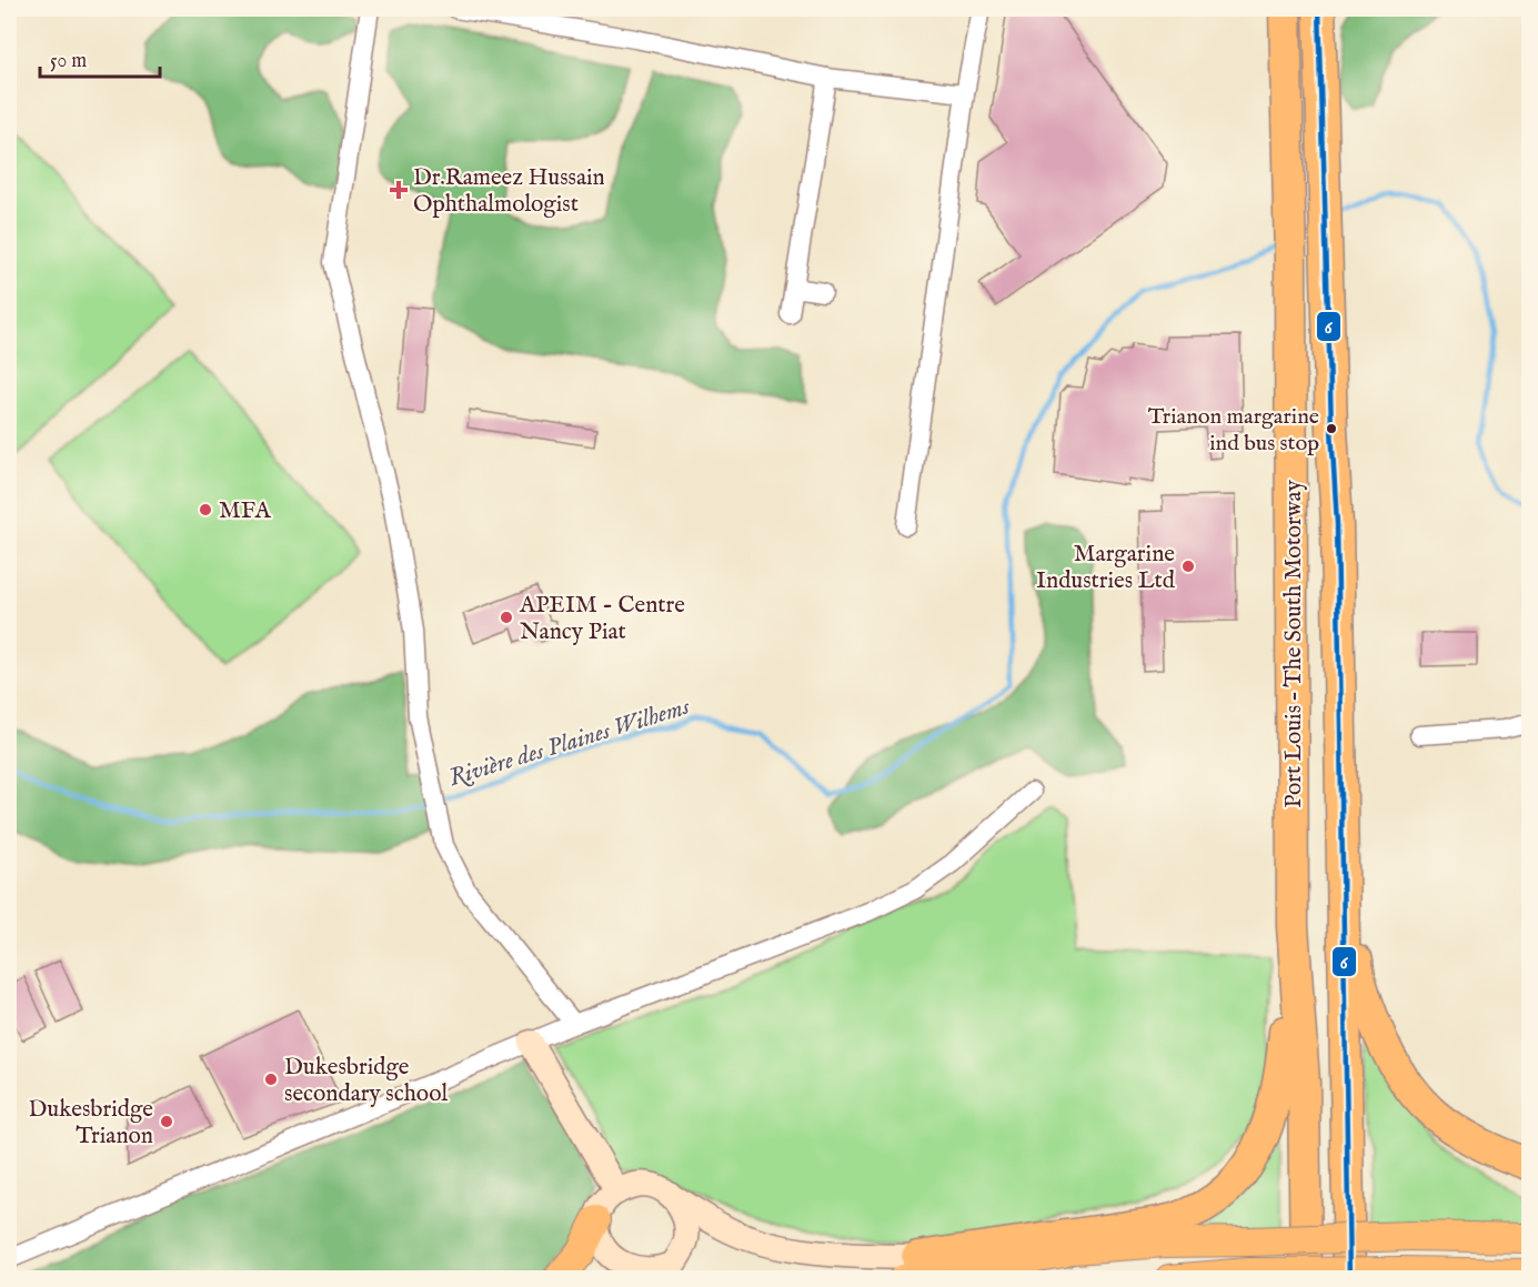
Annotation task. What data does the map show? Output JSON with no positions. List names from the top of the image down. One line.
{"streets":{"highway":["Port Louis – The South Motorway"]},"water":["Rivière des Plaines Wilhems"],"places":{"health":["Dr.Rameez Hussain Ophthalmologist"],"other":["Trianon margarine ind bus stop","MFA","Margarine Industries Ltd","APEIM - Centre Nancy Piat","Dukesbridge secondary school","Dukesbridge Trianon"]},"lines":["transit line 6"],"scale_bar":"50 m"}
